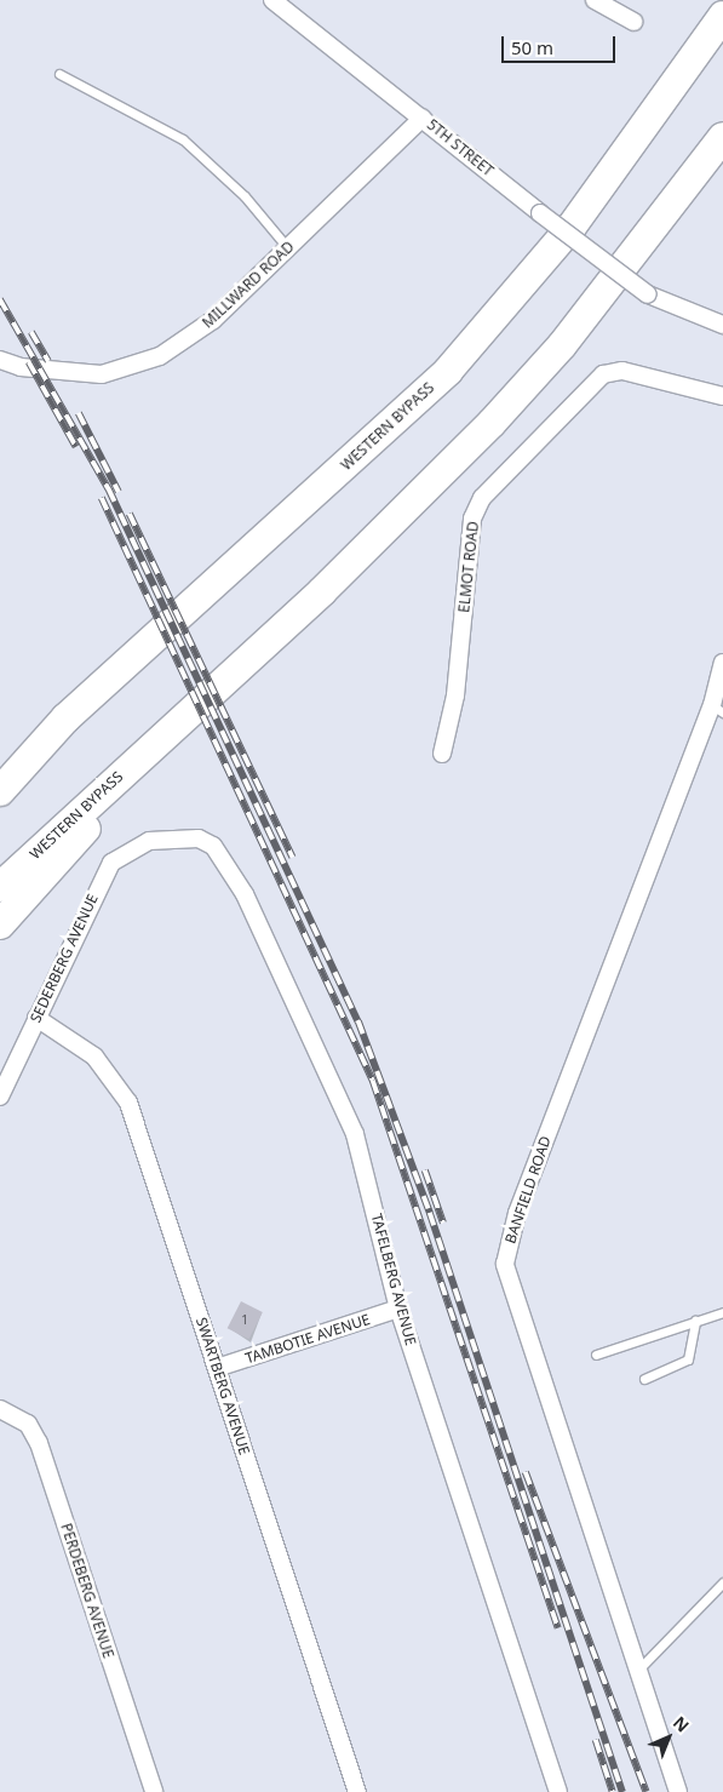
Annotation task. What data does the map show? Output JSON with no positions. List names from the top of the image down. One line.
{"streets":{"highway":["WESTERN BYPASS"],"street":["5TH STREET","MILLWARD ROAD","ELMOT ROAD","SEDERBERG AVENUE","BANFIELD ROAD","TAFELBERG AVENUE","TAMBOTIE AVENUE","SWARTBERG AVENUE","PERDEBERG AVENUE"]},"crossings":[["5TH STREET","MILLWARD ROAD"],["SEDERBERG AVENUE","TAFELBERG AVENUE"],["SEDERBERG AVENUE","SWARTBERG AVENUE"],["TAFELBERG AVENUE","TAMBOTIE AVENUE"],["TAMBOTIE AVENUE","SWARTBERG AVENUE"]],"house_numbers":["1"],"scale_bar":"50 m","north":"top right"}
